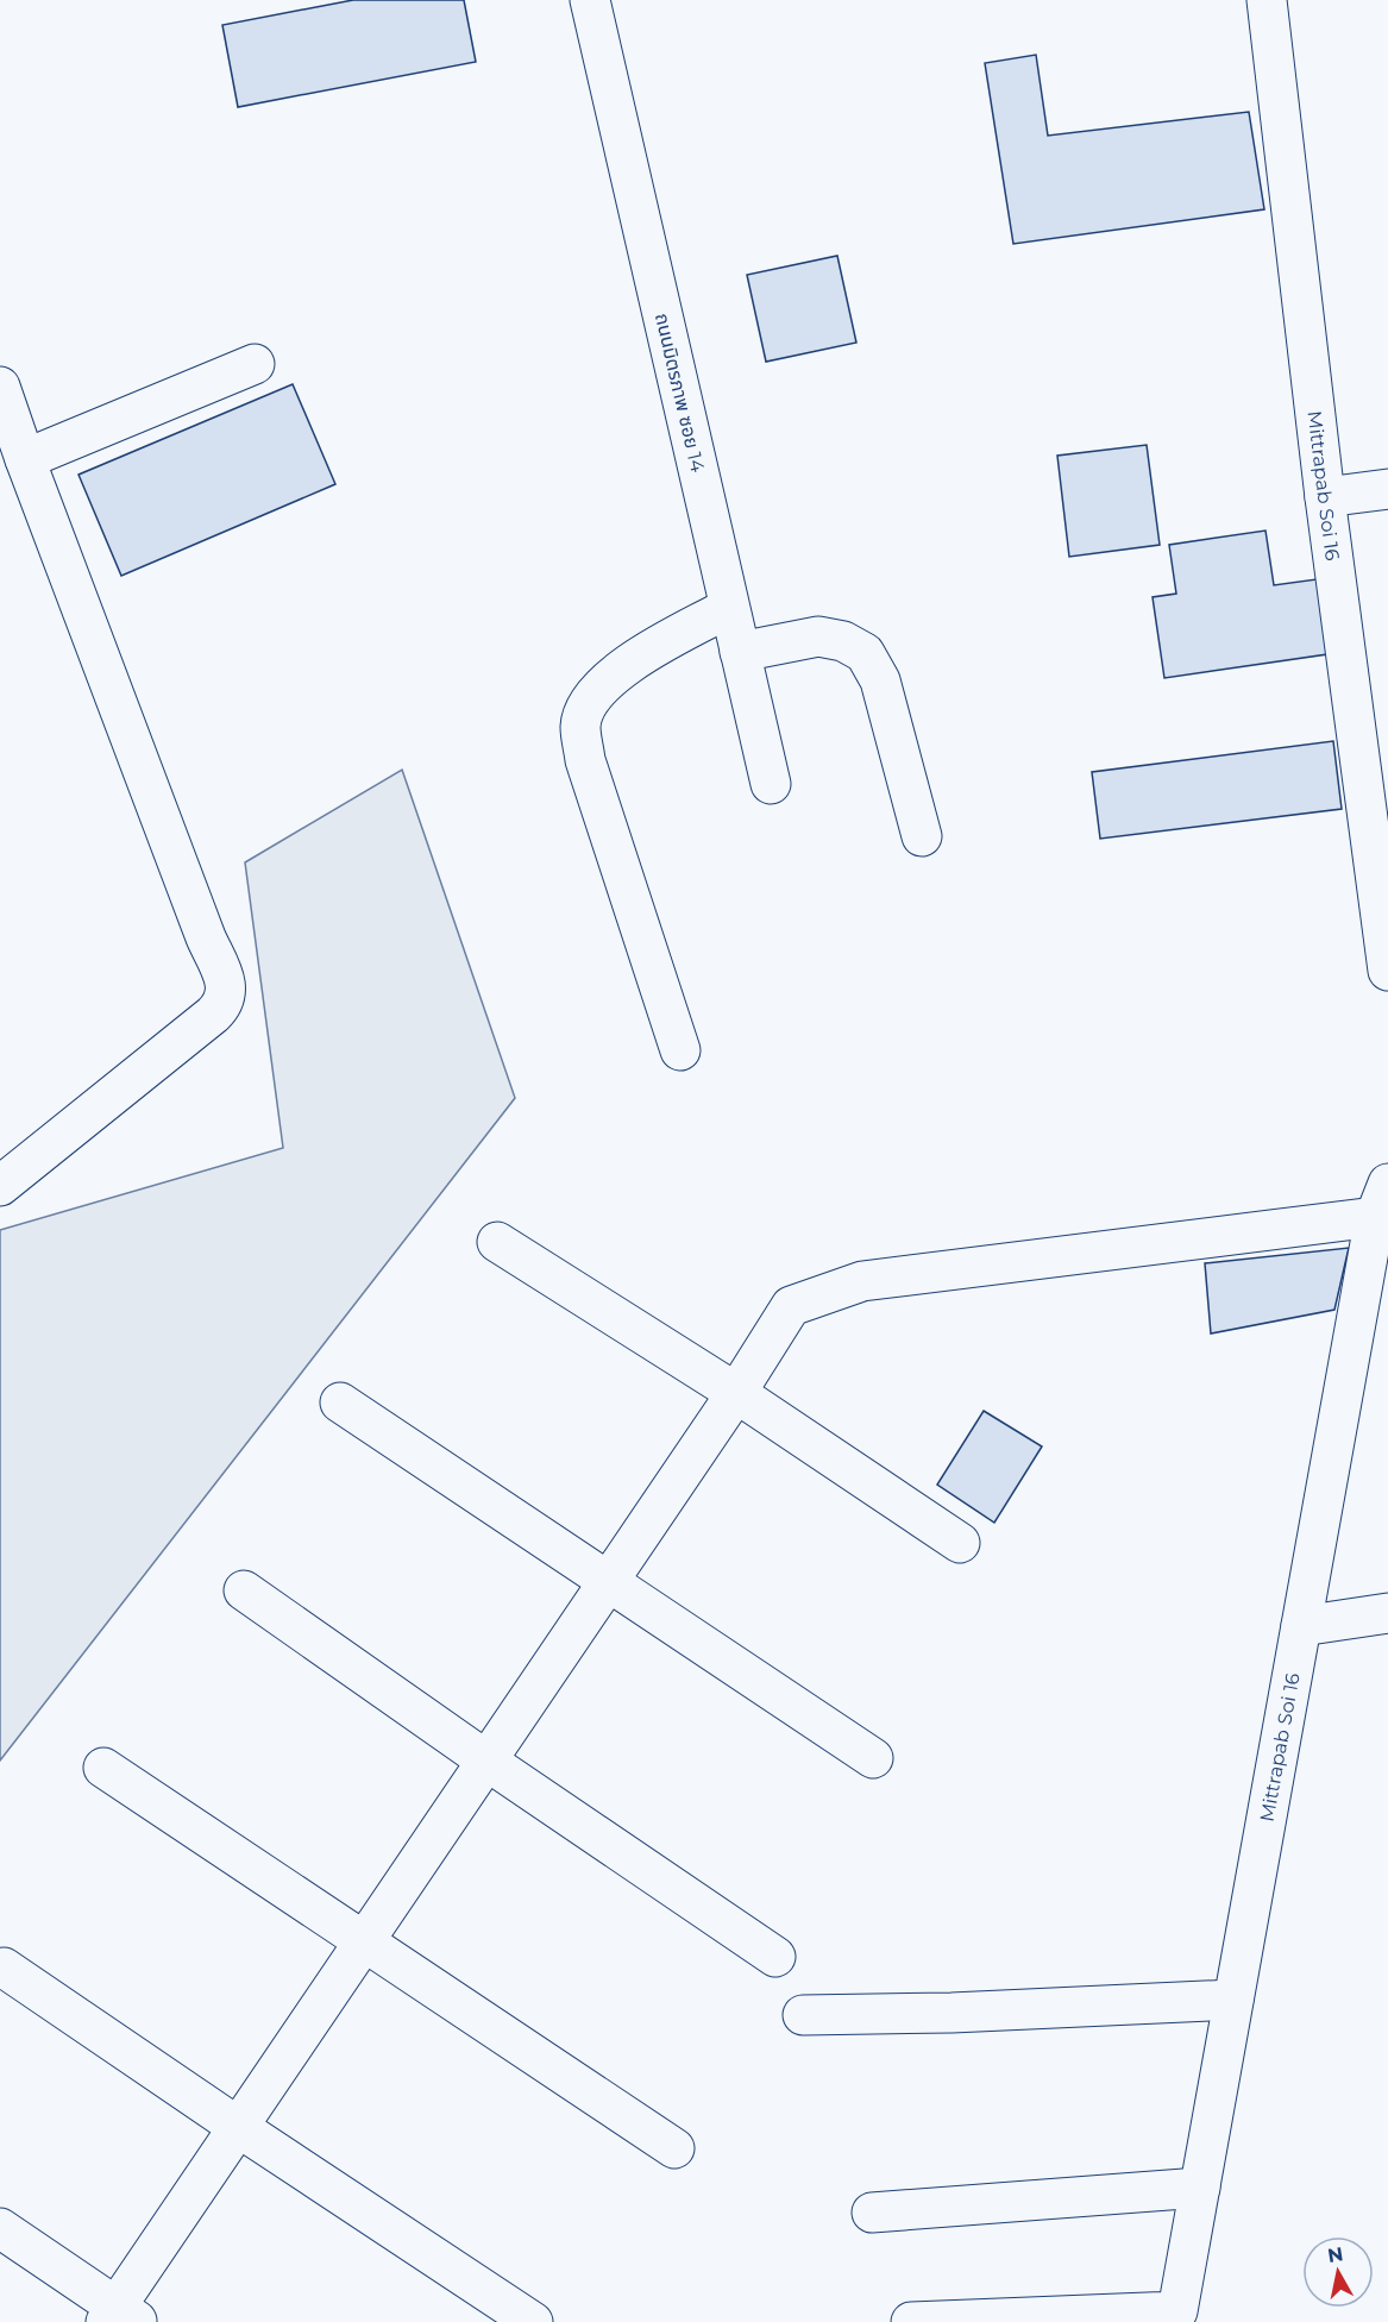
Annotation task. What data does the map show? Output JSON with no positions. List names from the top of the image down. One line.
{"streets":{"street":["ถนนมิตรภาพ ซอย 14","Mittrapab Soi 16"]},"north":"top"}
